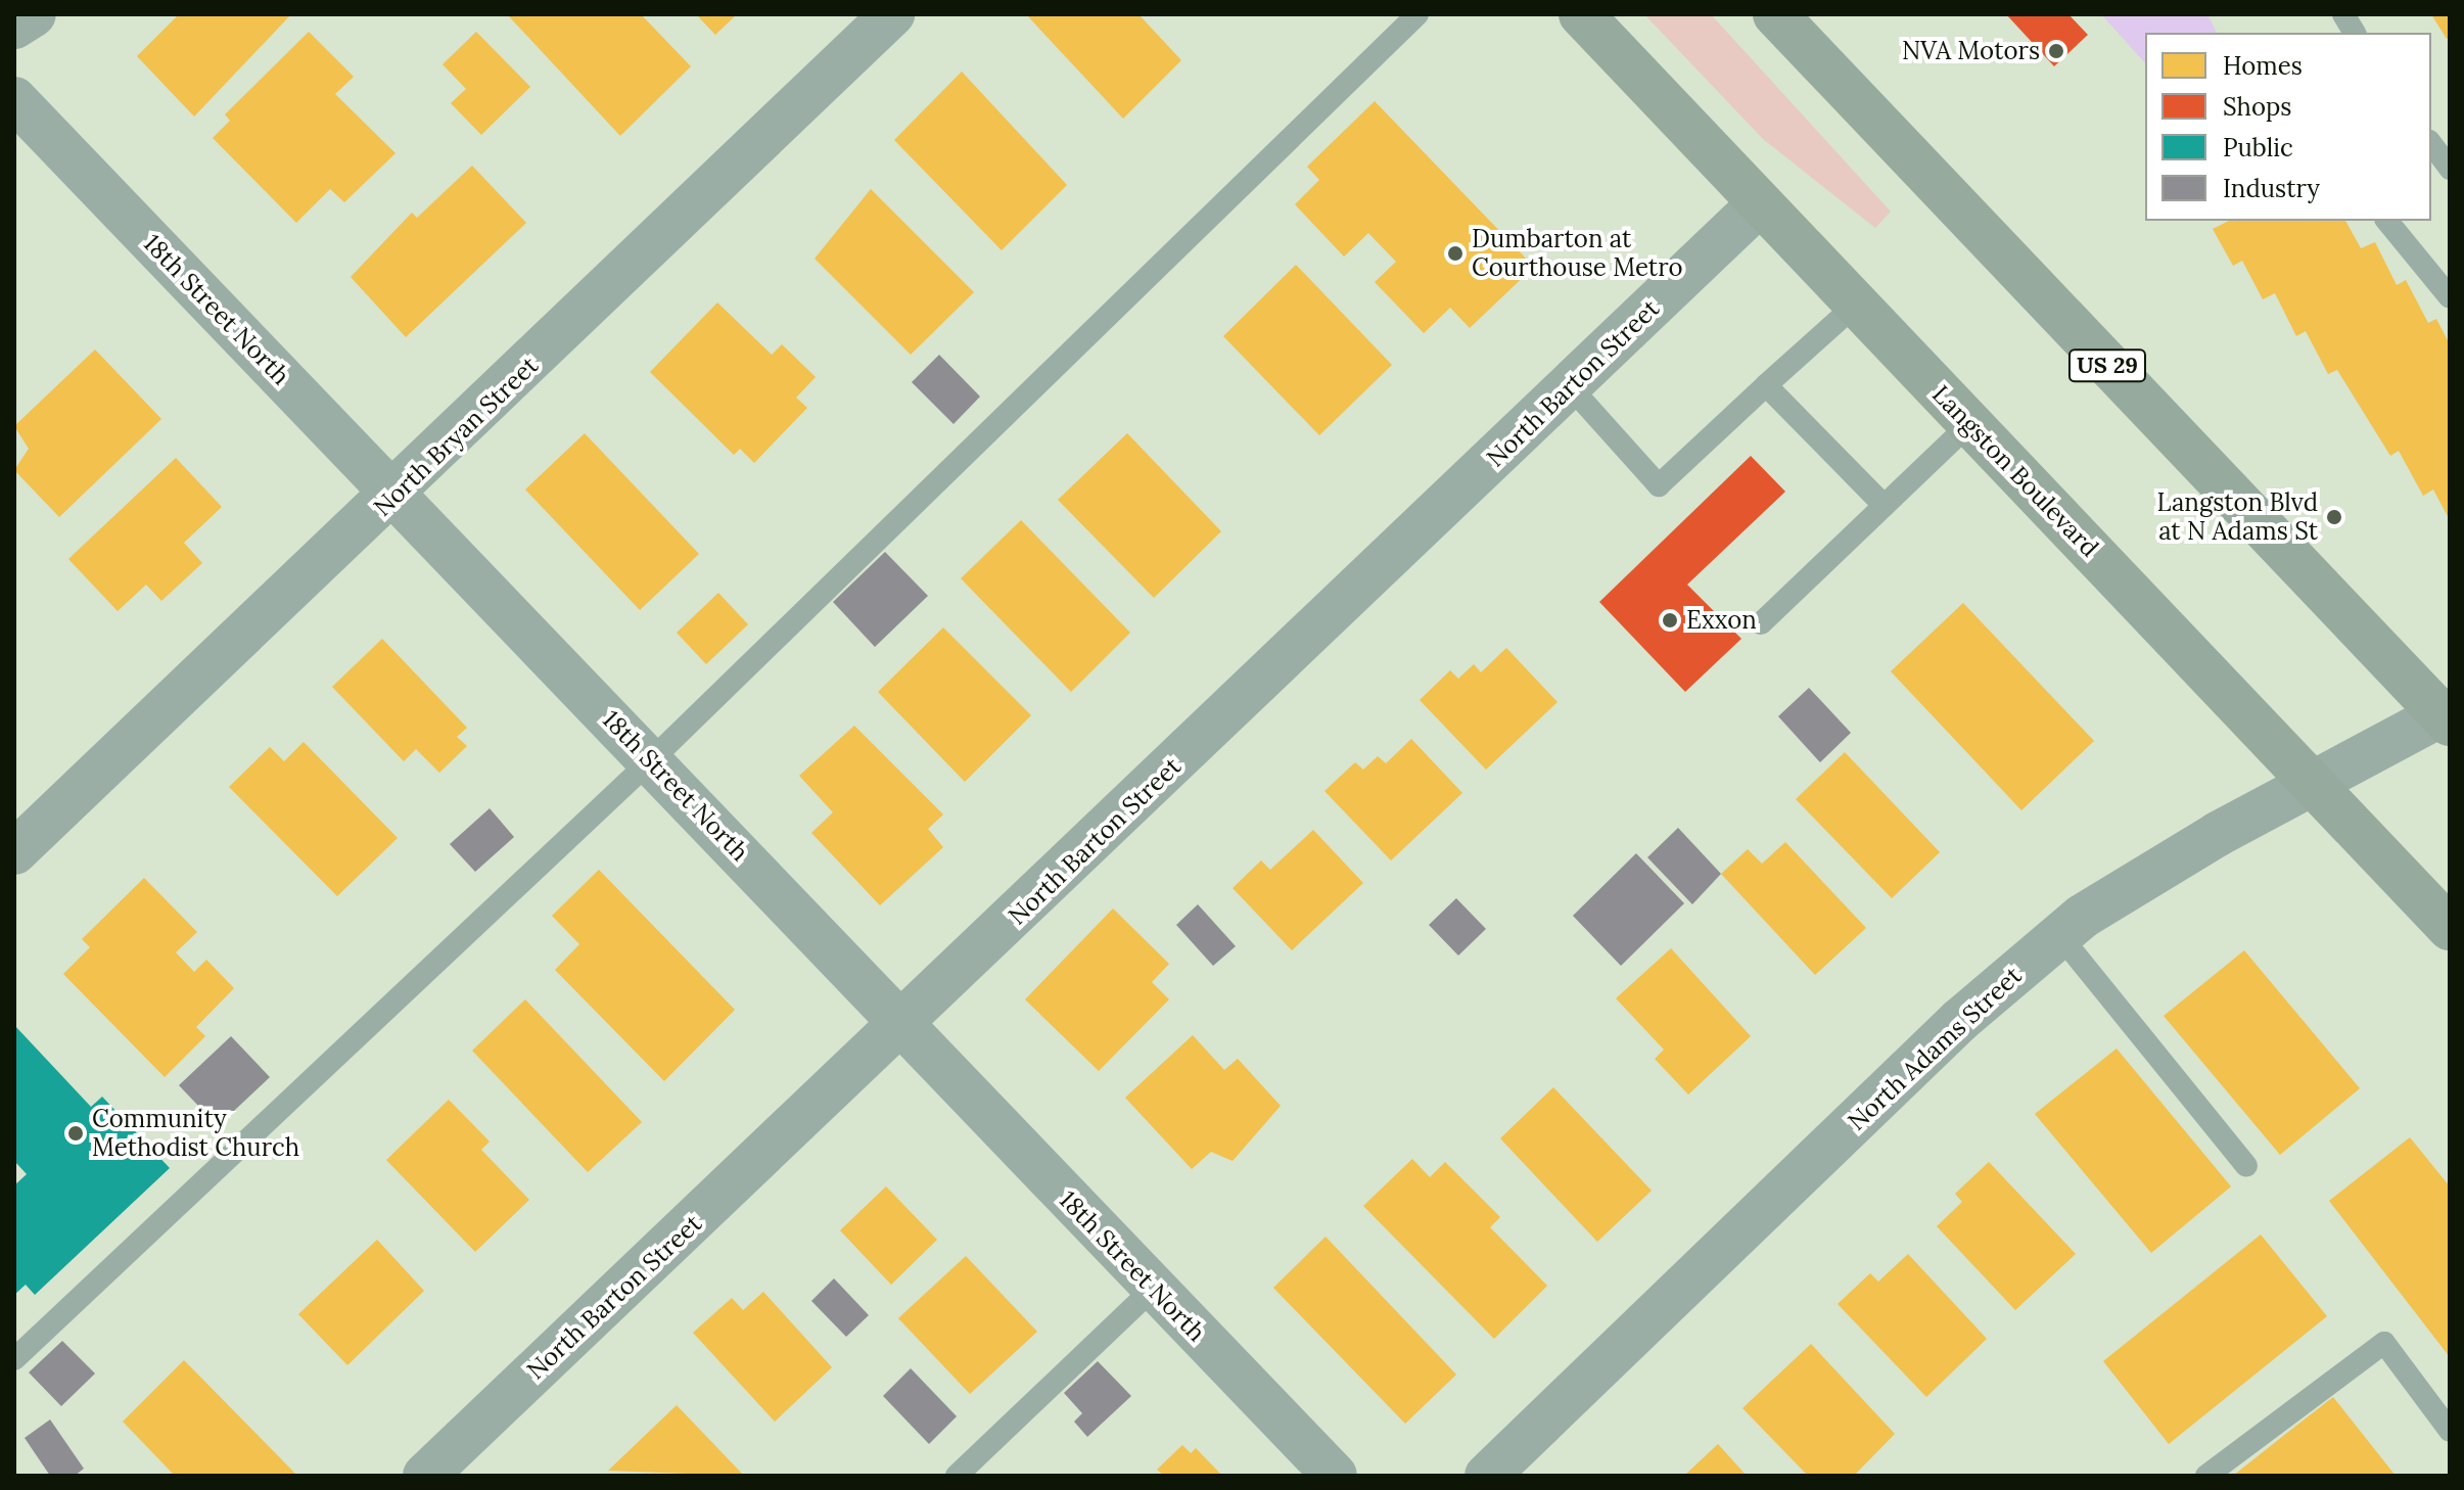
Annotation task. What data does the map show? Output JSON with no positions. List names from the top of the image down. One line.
{"streets":{"main road":["US 29","Langston Boulevard"],"street":["18th Street North","North Barton Street","North Bryan Street","North Adams Street"]},"crossings":[["18th Street North","North Barton Street"],["18th Street North","North Bryan Street"],["US 29","North Adams Street"],["North Barton Street","Langston Boulevard"],["Langston Boulevard","North Adams Street"]],"places":["NVA Motors","Dumbarton at Courthouse Metro","Langston Blvd at N Adams St","Exxon","Community Methodist Church"],"legend":["Homes","Shops","Public","Industry"]}
